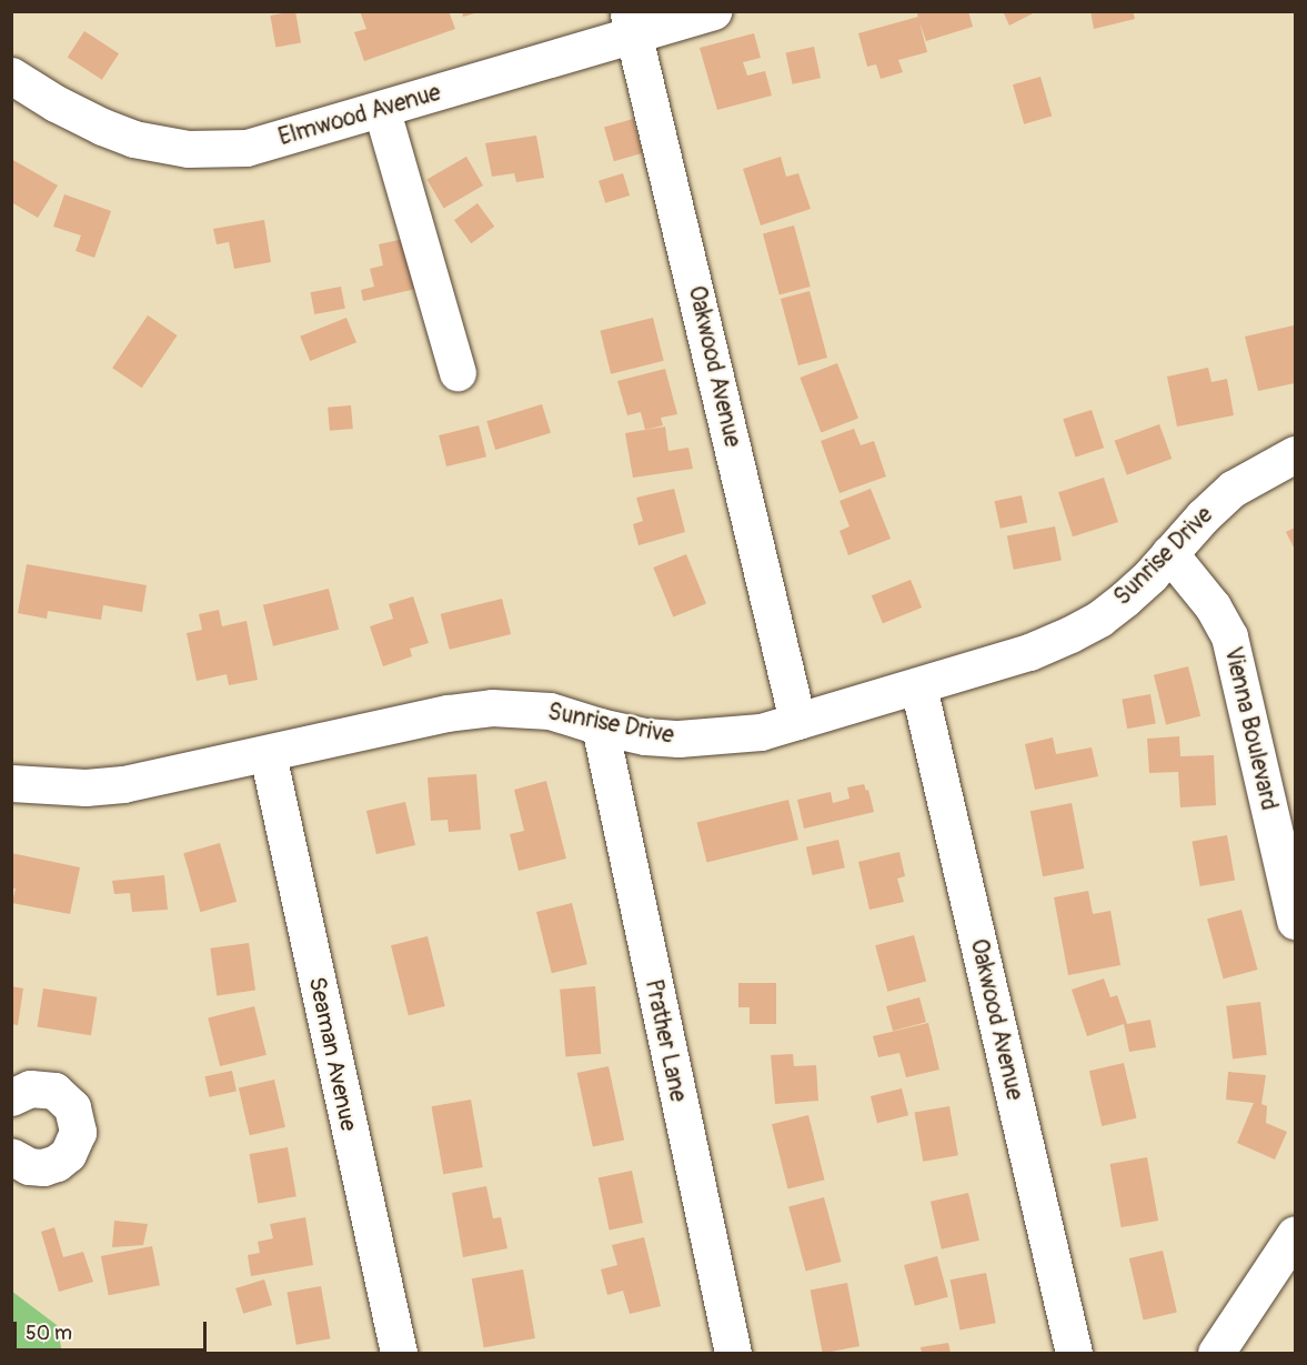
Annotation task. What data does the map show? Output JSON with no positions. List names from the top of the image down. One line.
{"streets":{"street":["Elmwood Avenue","Oakwood Avenue","Sunrise Drive","Vienna Boulevard","Prather Lane","Seaman Avenue"]},"crossings":[["Elmwood Avenue","Oakwood Avenue"],["Oakwood Avenue","Sunrise Drive"],["Sunrise Drive","Vienna Boulevard"],["Sunrise Drive","Prather Lane"],["Sunrise Drive","Seaman Avenue"]],"scale_bar":"50 m"}
